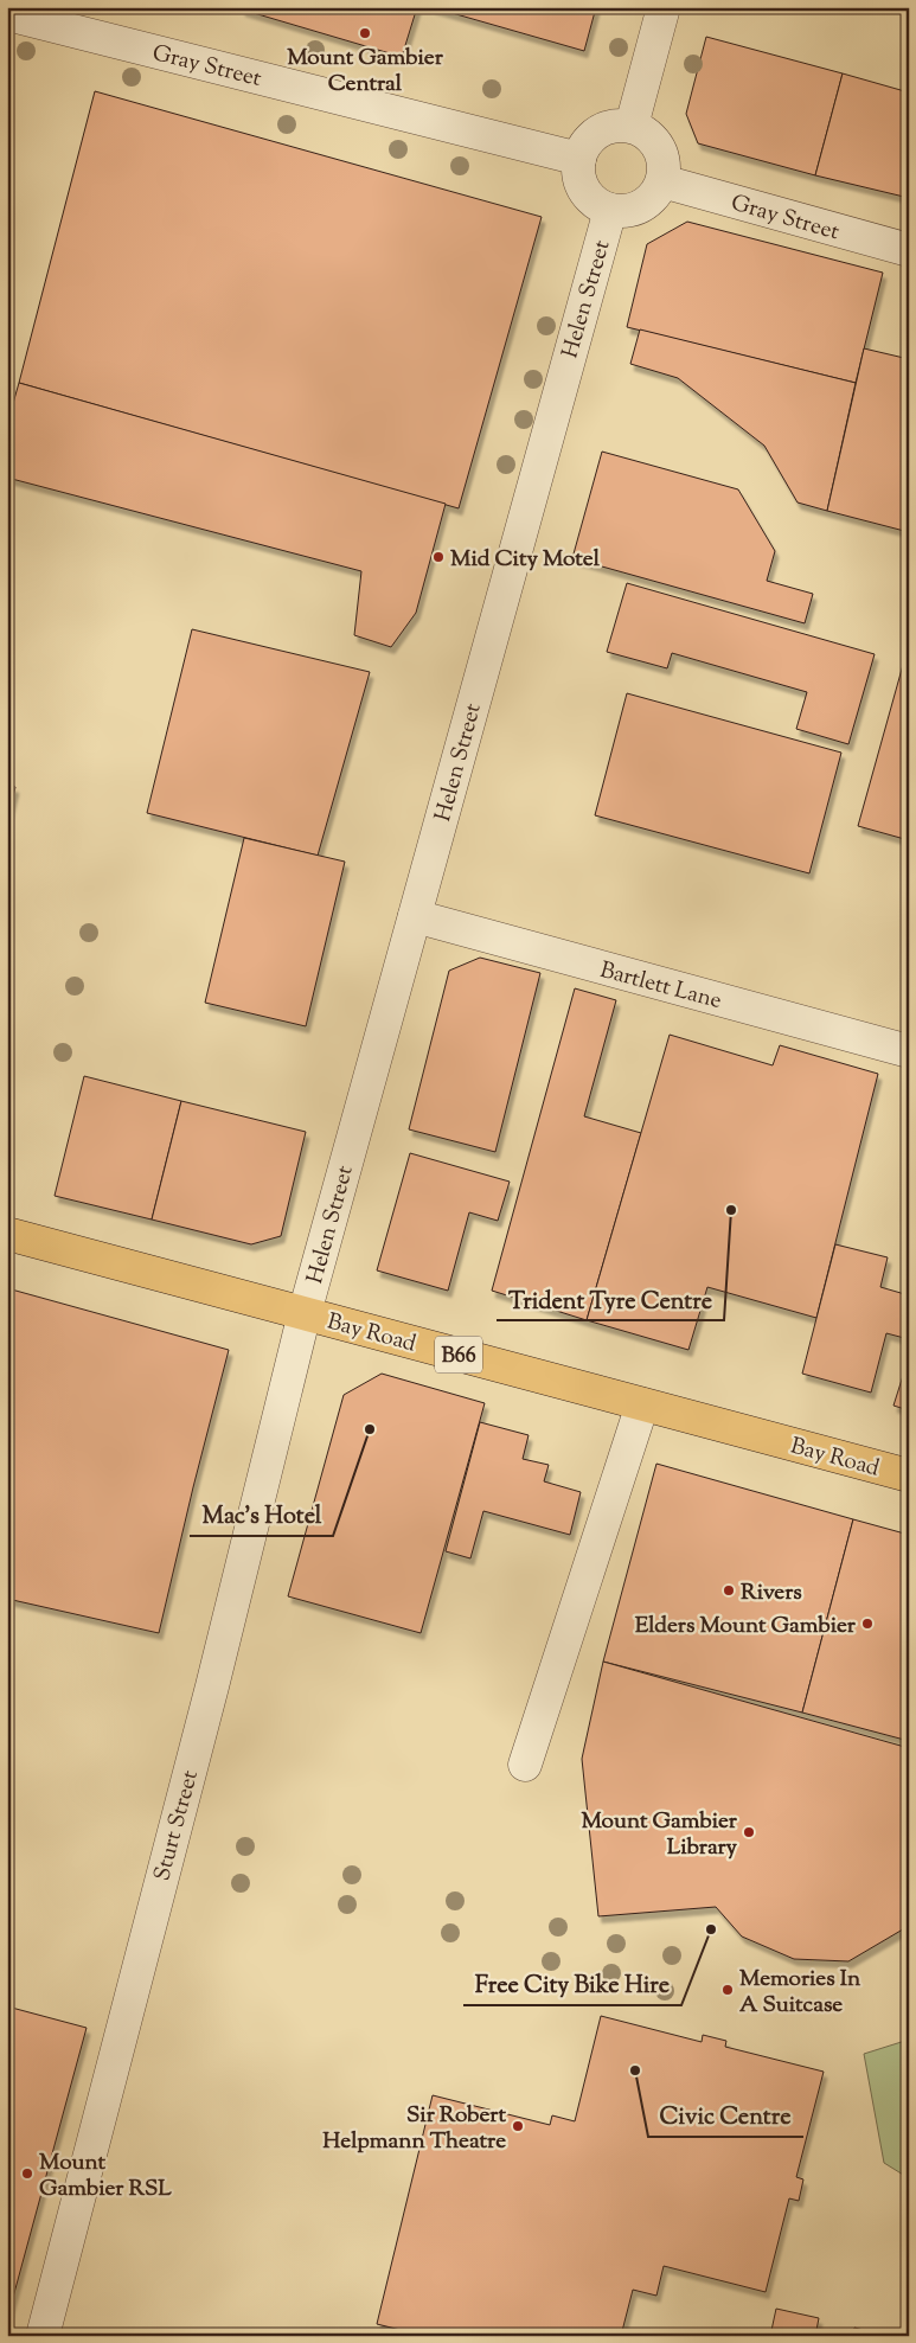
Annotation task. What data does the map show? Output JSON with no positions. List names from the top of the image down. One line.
{"streets":{"main road":["Bay Road","B66"],"street":["Gray Street","Helen Street","Bartlett Lane","Sturt Street"]},"crossings":[["Gray Street","Helen Street"],["Helen Street","Bartlett Lane"],["Helen Street","Bay Road"],["Helen Street","Sturt Street"],["Bay Road","Sturt Street"]],"places":["Mount Gambier Central","Mid City Motel","Trident Tyre Centre","Mac's Hotel","Rivers","Elders Mount Gambier","Mount Gambier Library","Free City Bike Hire","Memories In A Suitcase","Civic Centre","Sir Robert Helpmann Theatre","Mount Gambier RSL"]}
